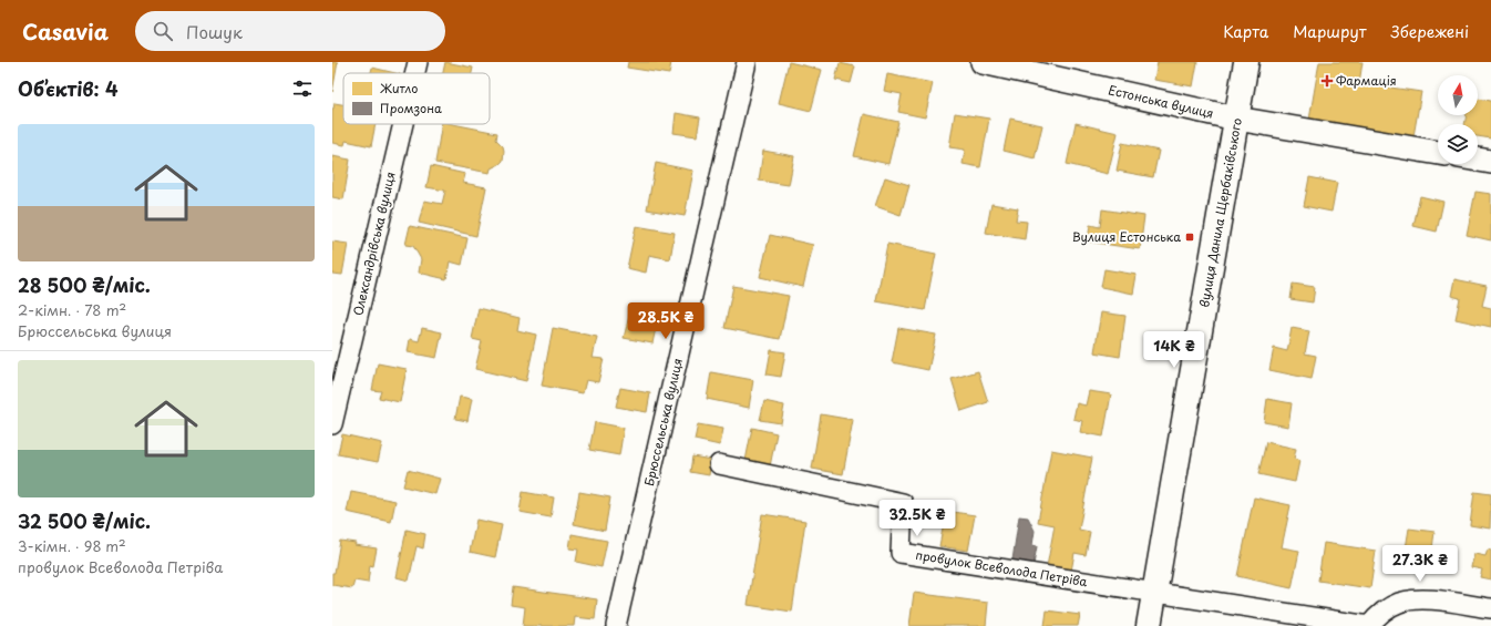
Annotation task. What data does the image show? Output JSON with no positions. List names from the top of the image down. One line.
{"streets":{"main road":["вулиця Данила Щербаківського"],"street":["Естонська вулиця","Олександрівська вулиця","Брюссельська вулиця","провулок Всеволода Петріва"]},"crossings":[["Естонська вулиця","вулиця Данила Щербаківського"],["вулиця Данила Щербаківського","провулок Всеволода Петріва"]],"places":{"health":["Фармація"],"transit":["Вулиця Естонська"]},"legend":["Житло","Промзона"],"north":"top","page":{"header":"Casavia","search":"Пошук","nav":["Карта","Маршрут","Збережені"],"heading":"Об’єктів: 4","list":[{"name":"28 500 ₴/міс.","note":"2-кімн. · 78 m² · Брюссельська вулиця"},{"name":"32 500 ₴/міс.","note":"3-кімн. · 98 m² · провулок Всеволода Петріва"}],"price":["28.5K ₴","14K ₴","32.5K ₴","27.3K ₴"]}}
